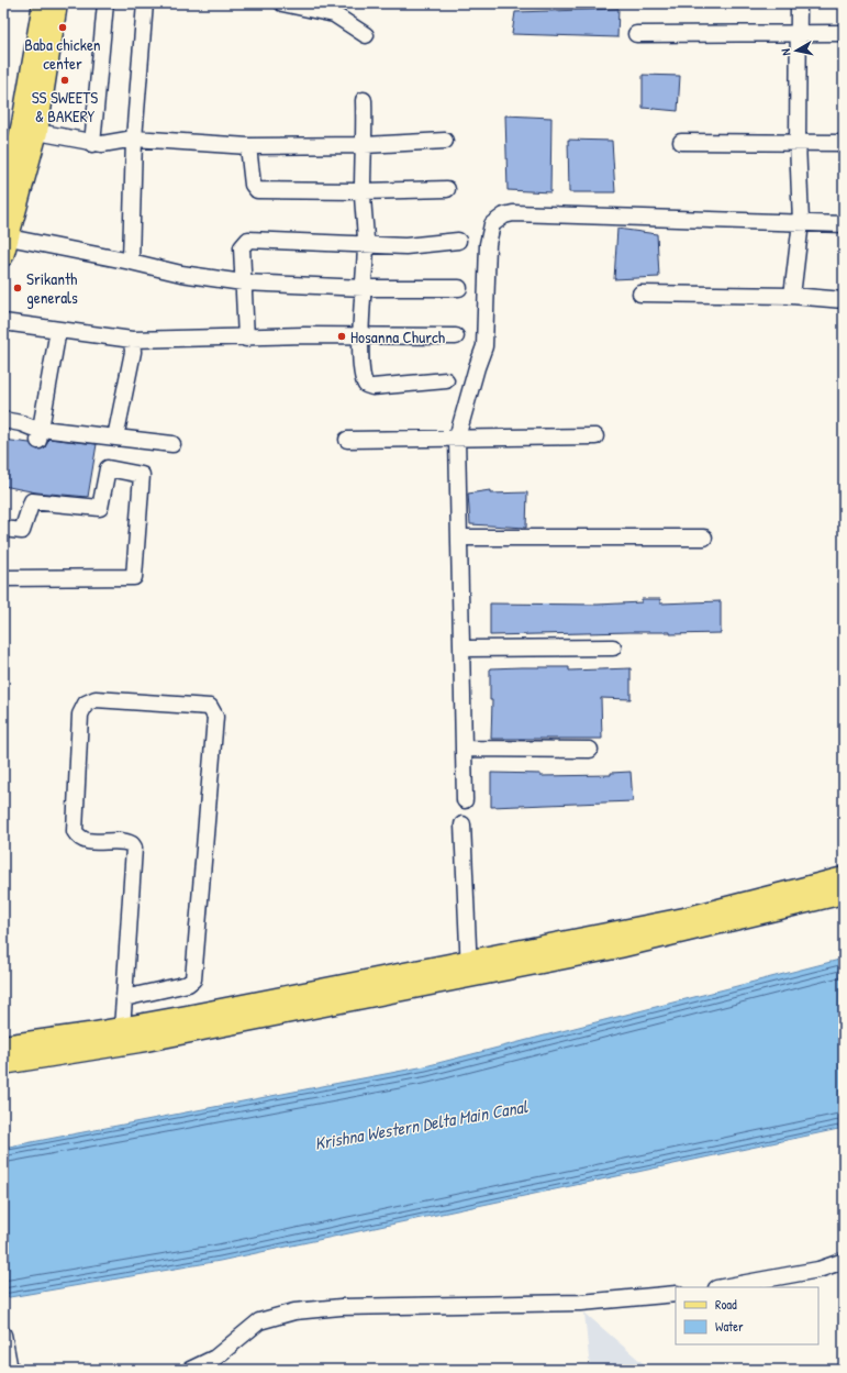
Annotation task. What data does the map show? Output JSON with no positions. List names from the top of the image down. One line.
{"water":["Krishna Western Delta Main Canal"],"places":["Baba chicken center","SS SWEETS & BAKERY","Srikanth generals","Hosanna Church"],"legend":["Road","Water"],"north":"left"}
